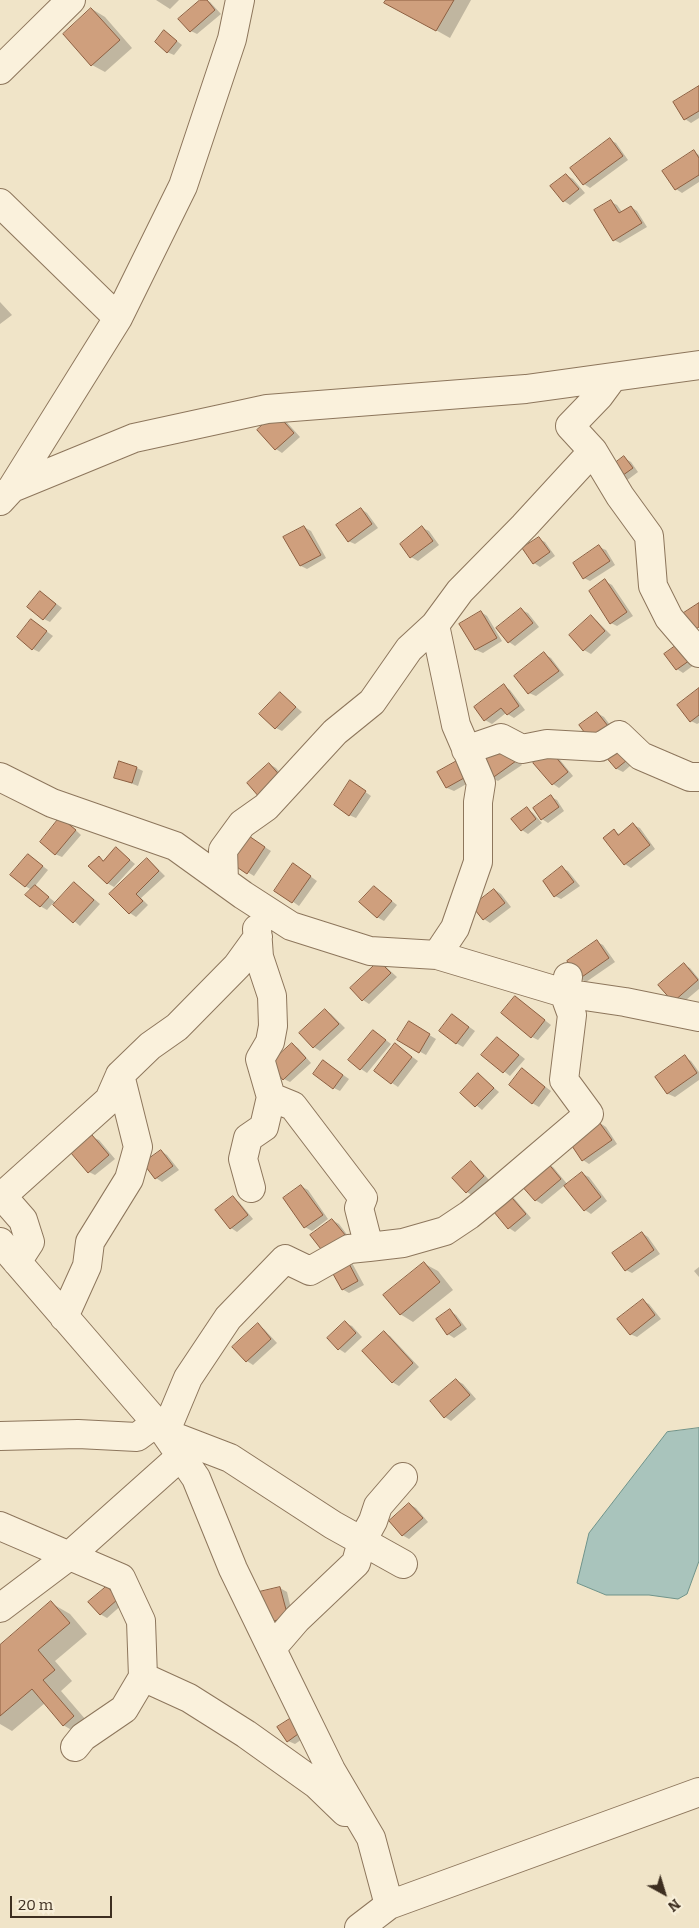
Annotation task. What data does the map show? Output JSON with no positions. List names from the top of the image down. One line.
{"scale_bar":"20 m","north":"bottom right"}
